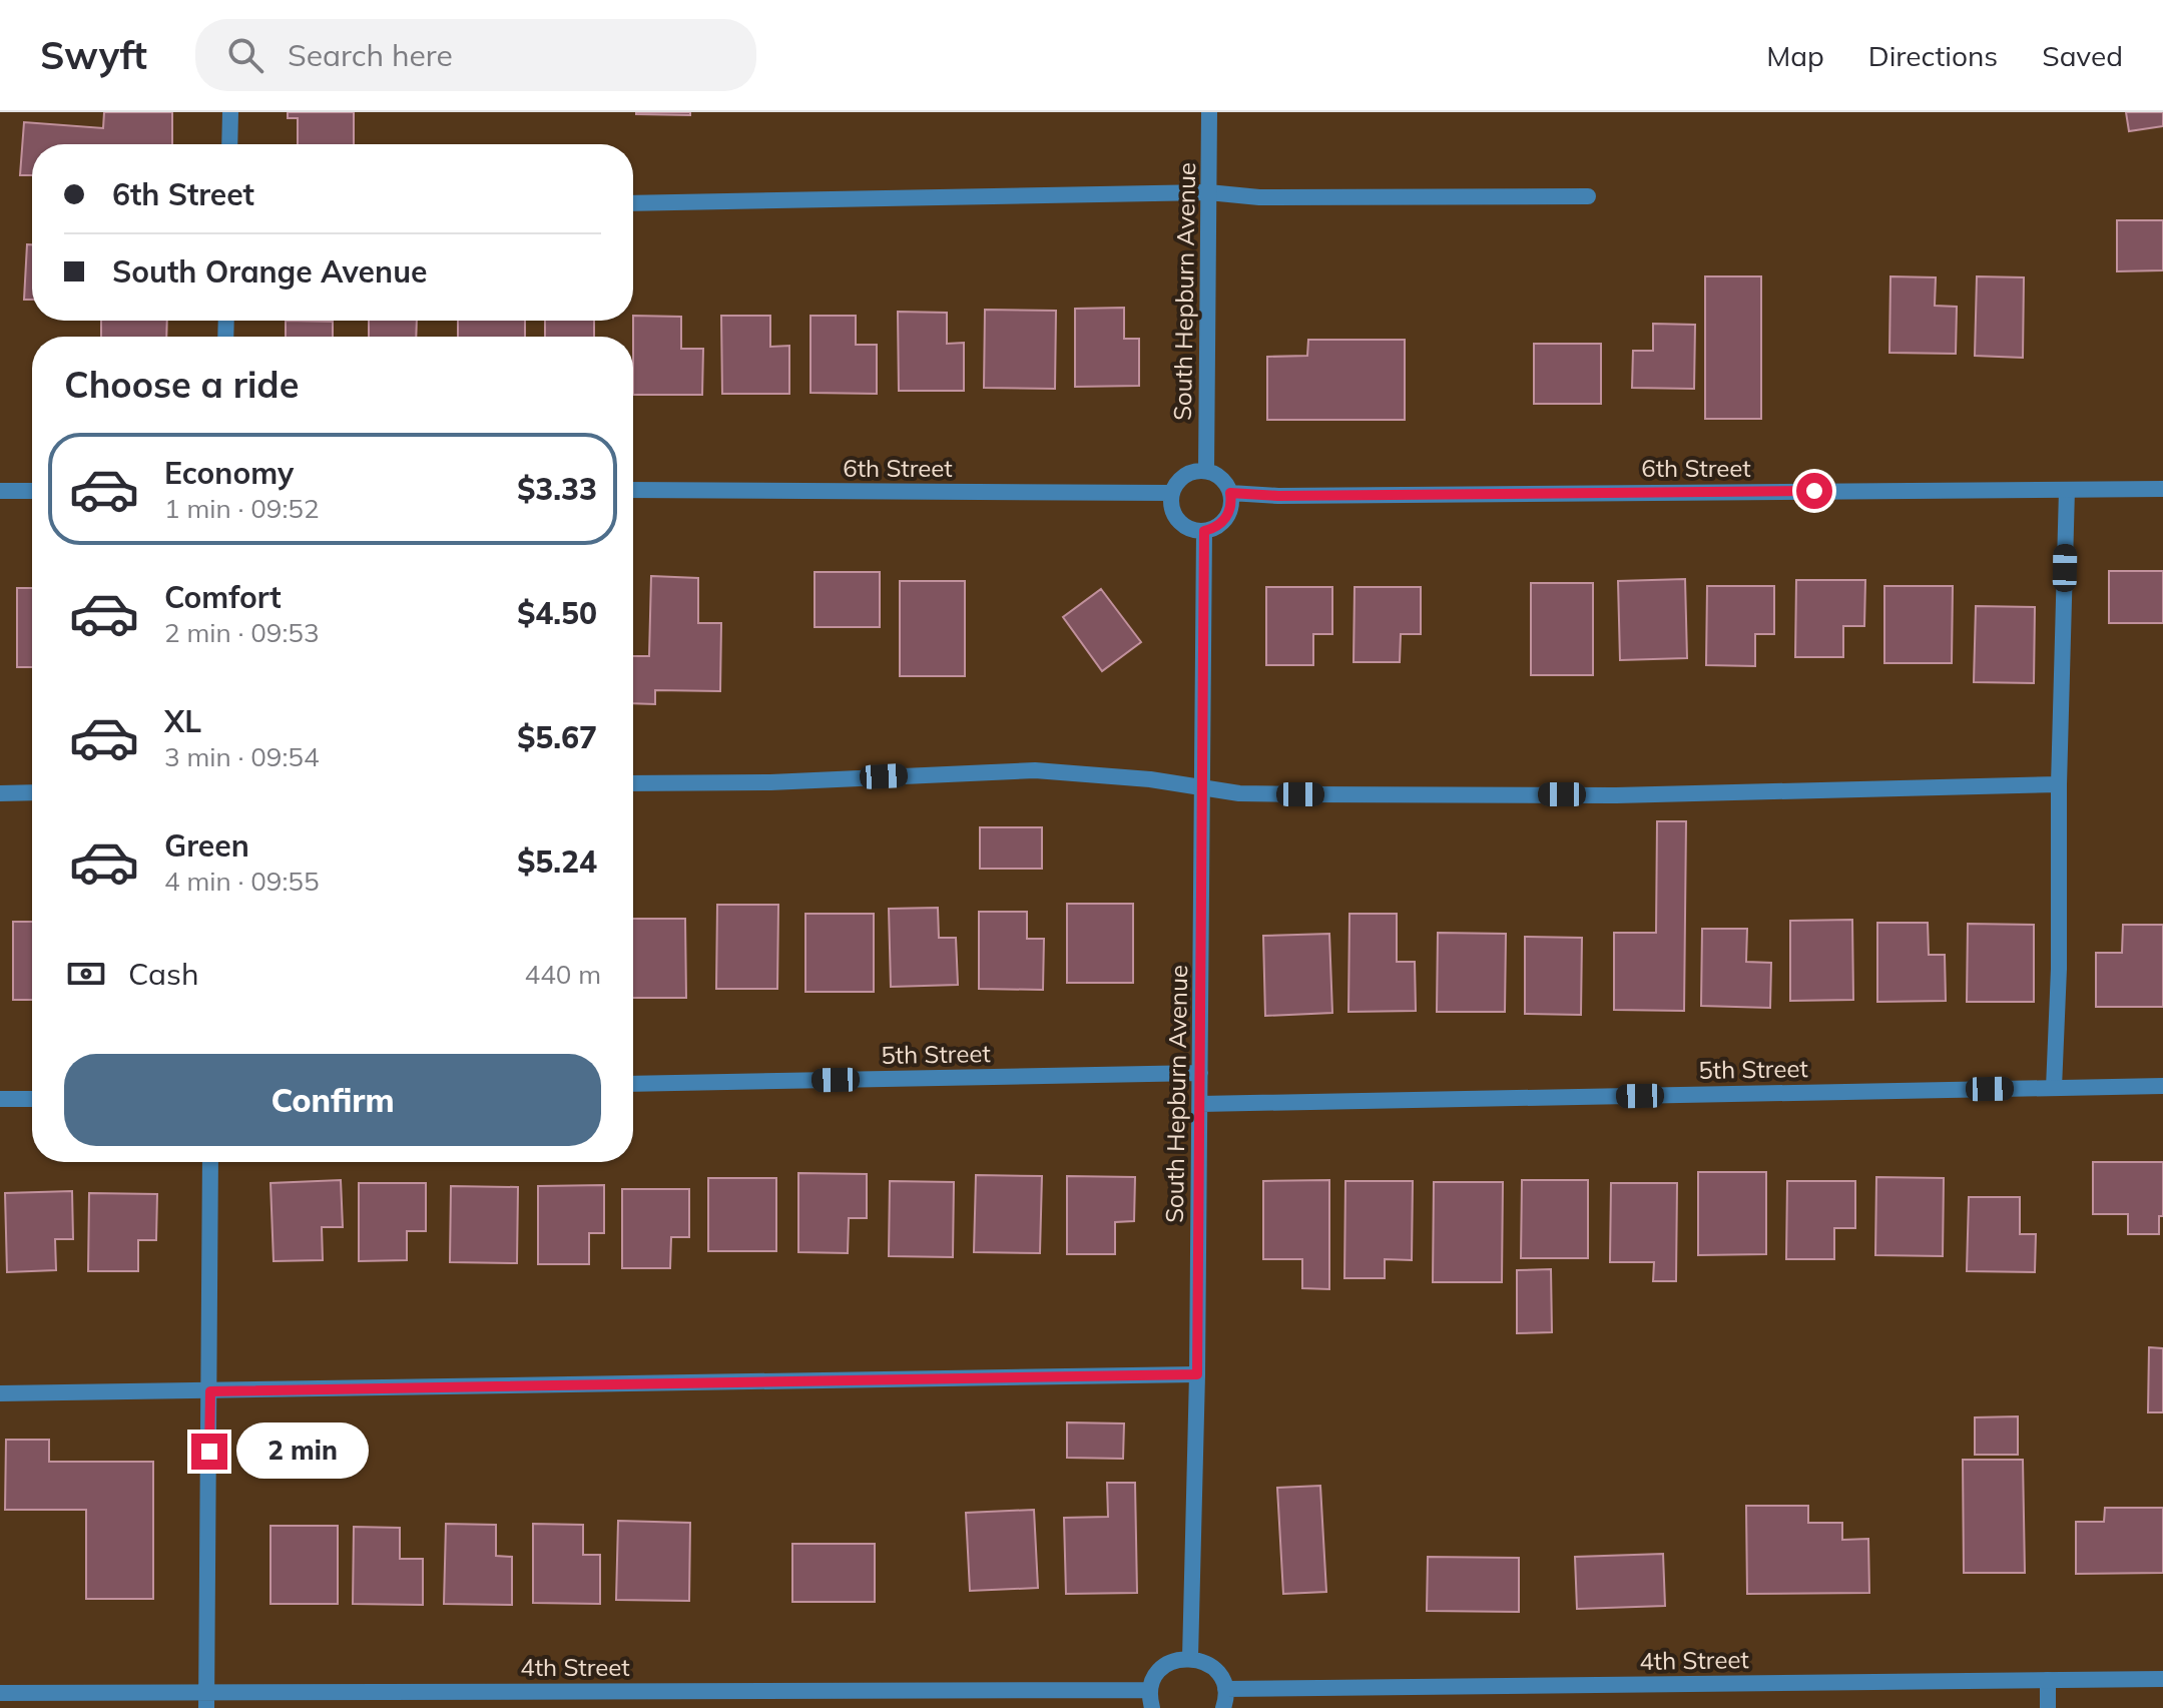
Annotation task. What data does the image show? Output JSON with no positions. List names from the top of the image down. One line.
{"streets":{"street":["South Hepburn Avenue","6th Street","5th Street","4th Street"]},"crossings":[["South Hepburn Avenue","6th Street"],["South Hepburn Avenue","5th Street"]],"page":{"header":"Swyft","search":"Search here","nav":["Map","Directions","Saved"],"banner":["6th Street","South Orange Avenue"],"heading":"Choose a ride","list":[{"name":"Economy","note":"1 min · 09:52","value":"$3.33"},{"name":"Comfort","note":"2 min · 09:53","value":"$4.50"},{"name":"XL","note":"3 min · 09:54","value":"$5.67"},{"name":"Green","note":"4 min · 09:55","value":"$5.24"}],"pay":["Cash","440 m"],"buttons":"Confirm","bubble":"2 min"}}
